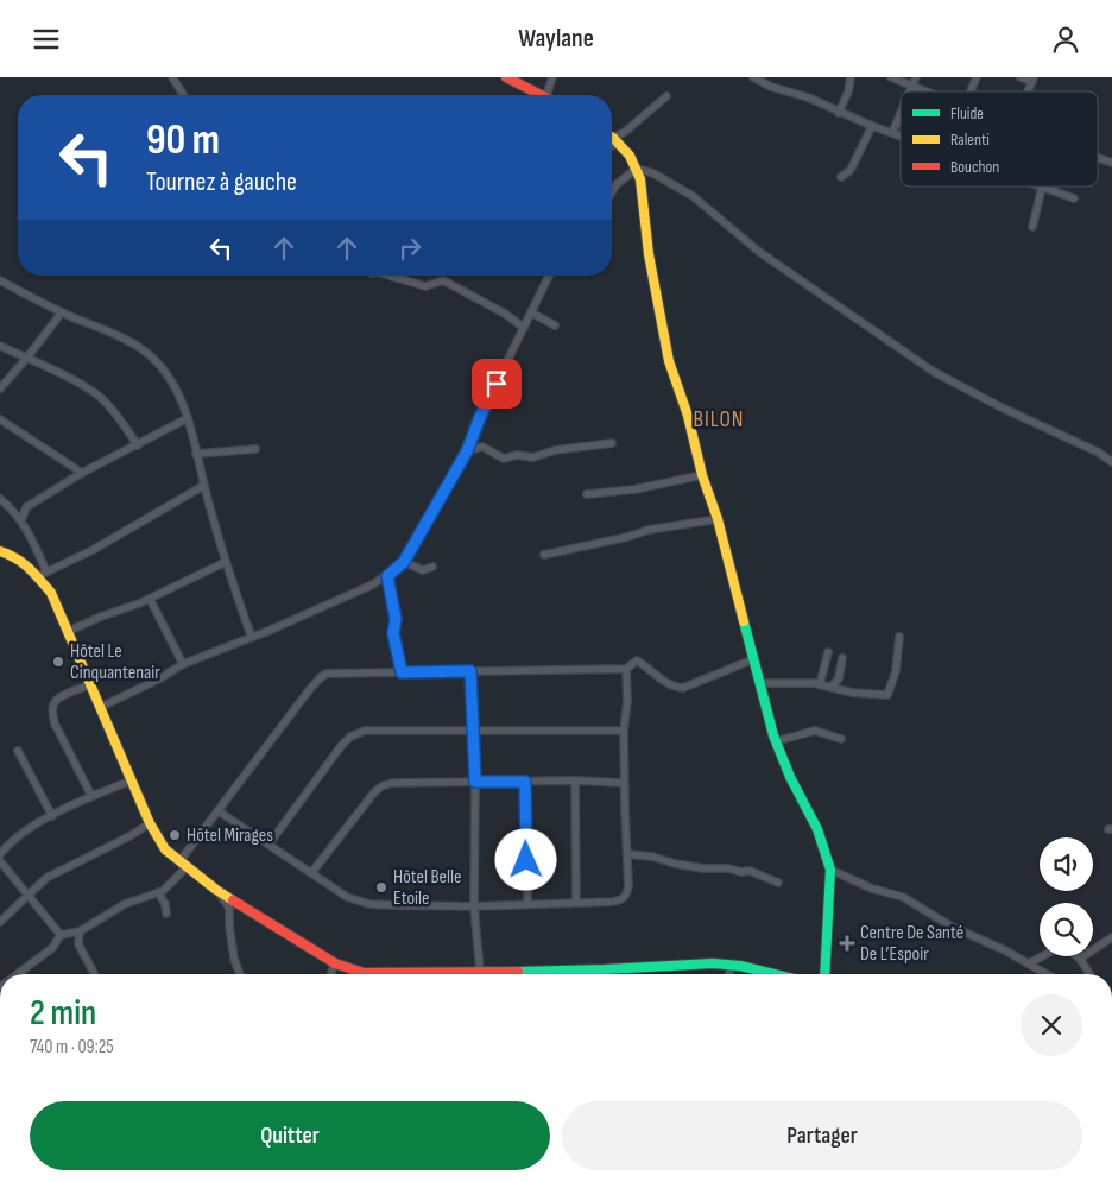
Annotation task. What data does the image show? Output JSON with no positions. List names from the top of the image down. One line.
{"districts":["BILON"],"places":{"other":["Hôtel Le Cinquantenair","Hôtel Mirages","Hôtel Belle Etoile"],"health":["Centre De Santé De L’Espoir"]},"legend":["Fluide","Ralenti","Bouchon"],"page":{"header":"Waylane","turn":["90 m","Tournez à gauche"],"heading":["2 min","740 m · 09:25"],"buttons":["Quitter","Partager"]}}
